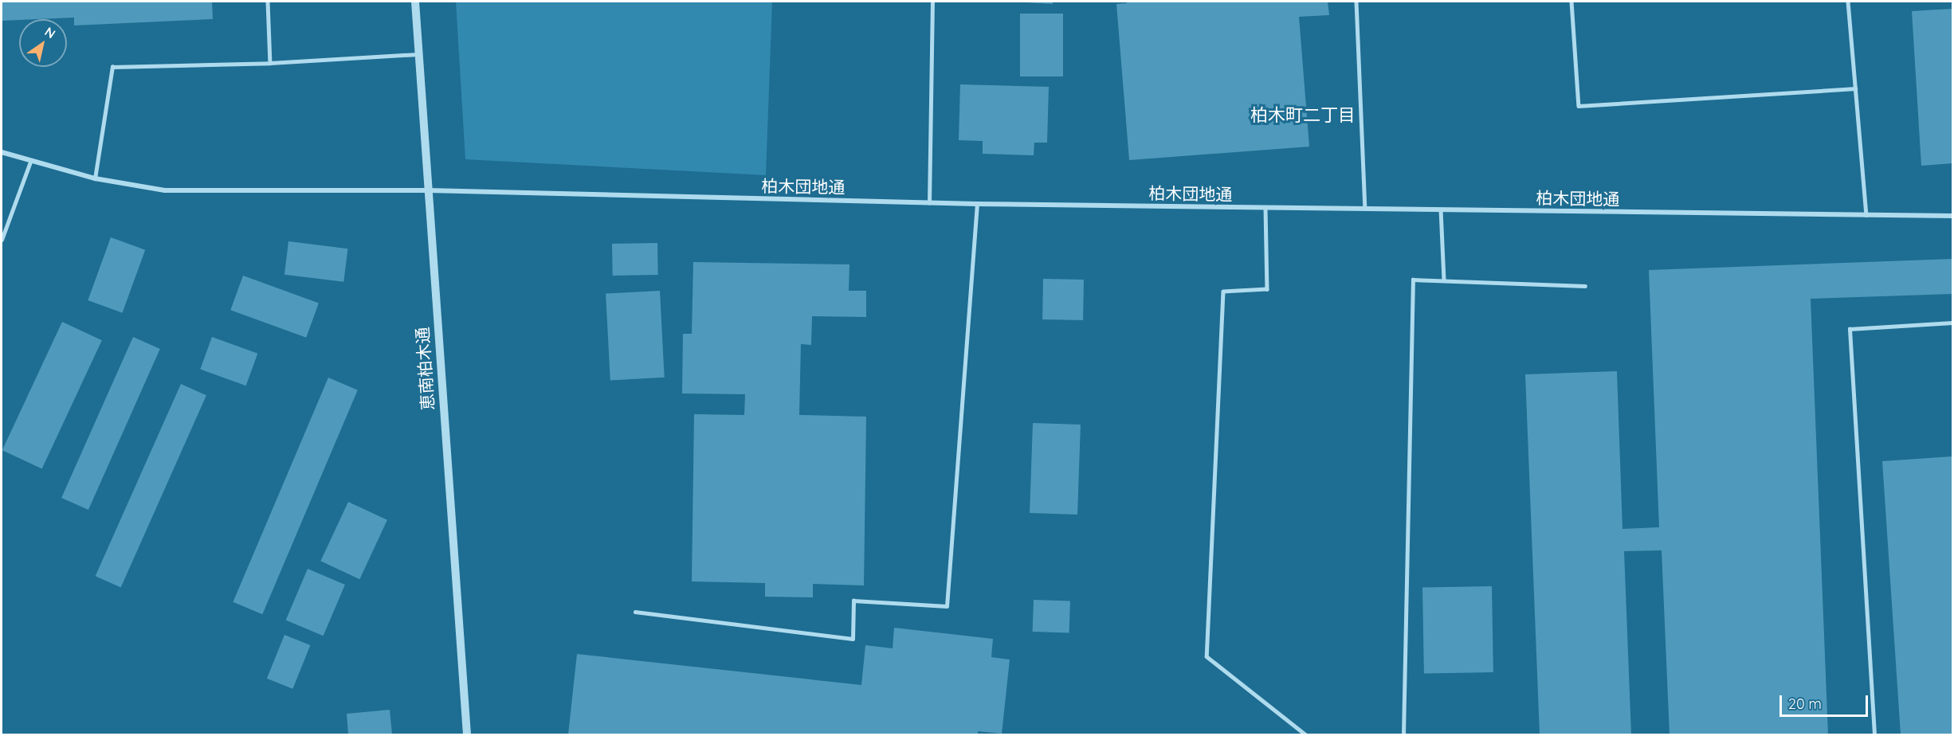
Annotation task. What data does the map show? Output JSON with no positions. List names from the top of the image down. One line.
{"streets":{"street":["柏木団地通","恵南柏木通"]},"crossings":[["柏木団地通","恵南柏木通"]],"districts":["柏木町二丁目"],"scale_bar":"20 m","north":"top right"}
